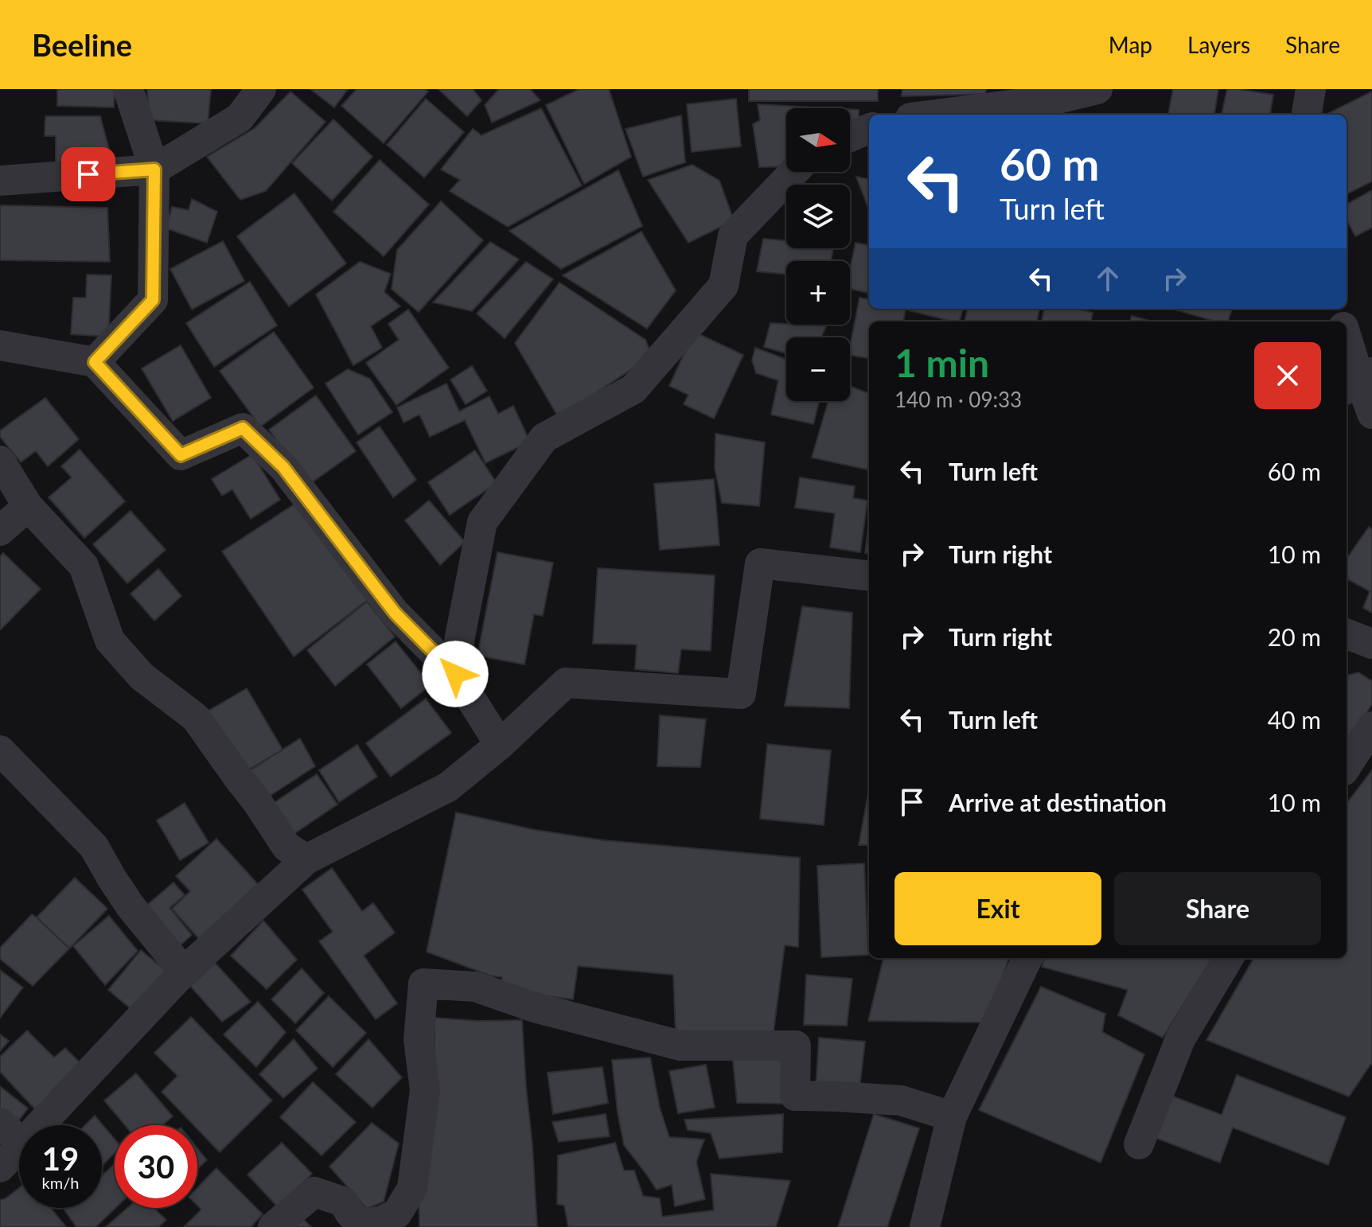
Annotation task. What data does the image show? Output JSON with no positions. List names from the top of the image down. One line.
{"north":"right","page":{"header":"Beeline","nav":["Map","Layers","Share"],"map_buttons":["+","−"],"turn":["60 m","Turn left"],"heading":["1 min","140 m · 09:33"],"list":[{"name":"Turn left","value":"60 m"},{"name":"Turn right","value":"10 m"},{"name":"Turn right","value":"20 m"},{"name":"Turn left","value":"40 m"},{"name":"Arrive at destination","value":"10 m"}],"buttons":["Exit","Share"],"speed":"19 km/h","limit":"30"}}
